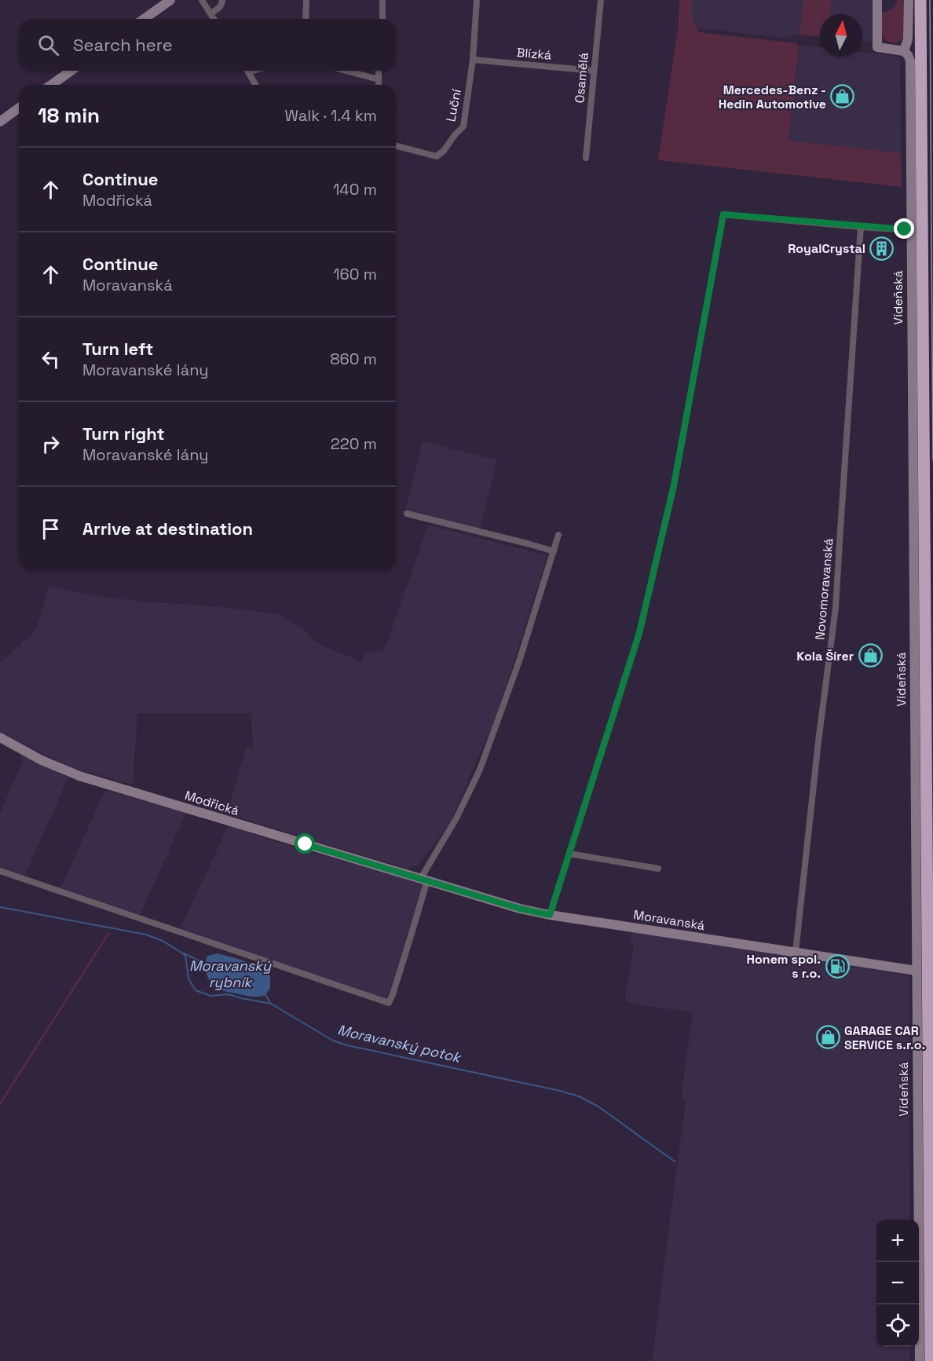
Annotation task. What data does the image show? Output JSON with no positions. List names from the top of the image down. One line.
{"streets":{"highway":["Vídeňská"],"street":["Blízká","Osamělá","Luční","Novomoravanská","Modřická","Moravanská"]},"crossings":[["Blízká","Osamělá"],["Blízká","Luční"],["Vídeňská","Moravanská"],["Novomoravanská","Moravanská"],["Modřická","Moravanská"]],"water":["Moravanský rybník","Moravanský potok"],"places":{"shop":["Mercedes-Benz - Hedin Automotive","Kola Šírer","GARAGE CAR SERVICE s.r.o."],"building":["RoyalCrystal"],"fuel station":["Honem spol. s r.o."]},"north":"top","page":{"search":"Search here","heading":["18 min","Walk · 1.4 km"],"list":[["Continue","Modřická","140 m"],["Continue","Moravanská","160 m"],["Turn left","Moravanské lány","860 m"],["Turn right","Moravanské lány","220 m"],"Arrive at destination"],"map_buttons":["+","−"]}}
